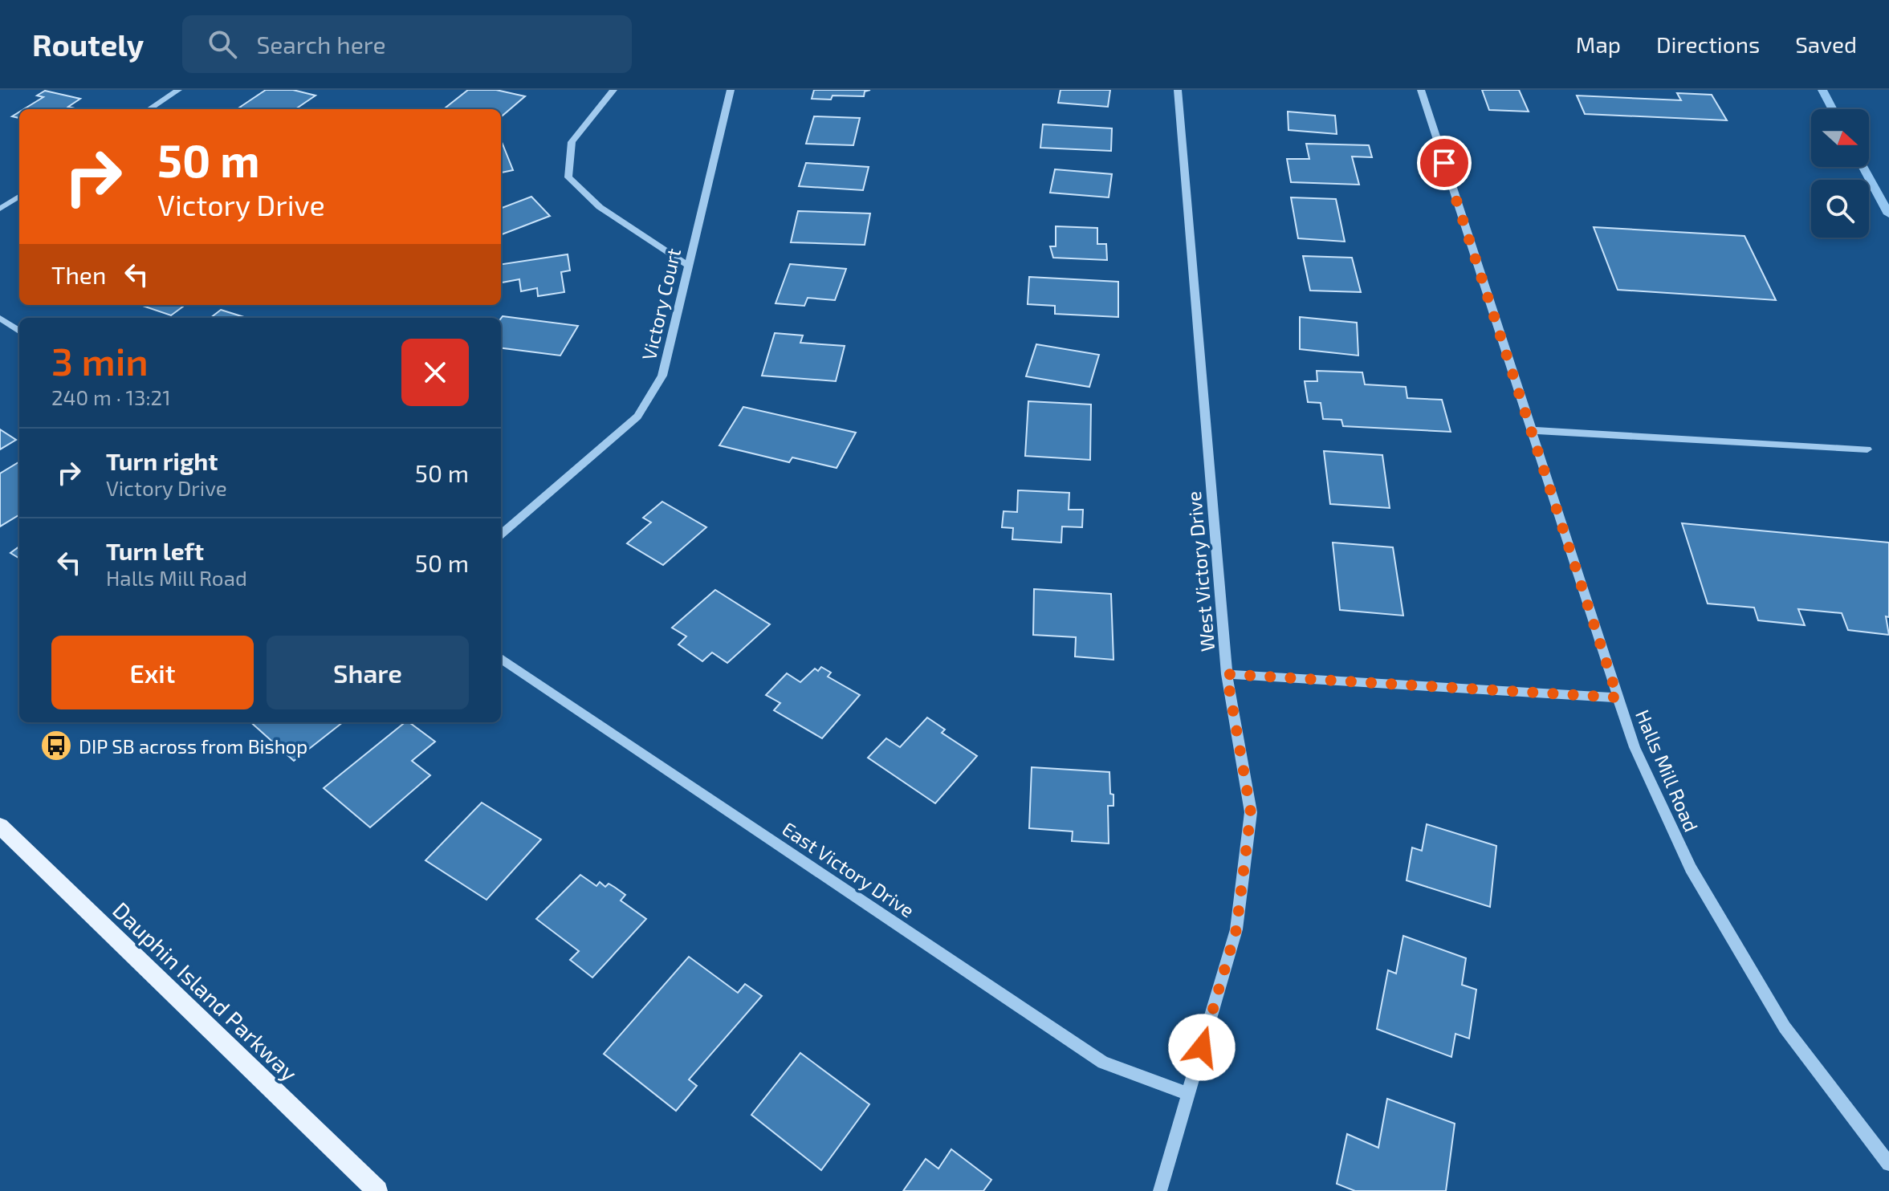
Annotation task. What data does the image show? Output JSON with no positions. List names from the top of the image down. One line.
{"streets":{"main road":["Dauphin Island Parkway"],"street":["Victory Court","West Victory Drive","Halls Mill Road","East Victory Drive"]},"crossings":[["West Victory Drive","East Victory Drive"]],"places":{"bus stop":["DIP SB across from Bishop"]},"north":"right","page":{"header":"Routely","search":"Search here","nav":["Map","Directions","Saved"],"turn":["50 m","Victory Drive"],"then":"Then","heading":["3 min","240 m · 13:21"],"list":[{"name":"Turn right","note":"Victory Drive","value":"50 m"},{"name":"Turn left","note":"Halls Mill Road","value":"50 m"}],"buttons":["Exit","Share"]}}
